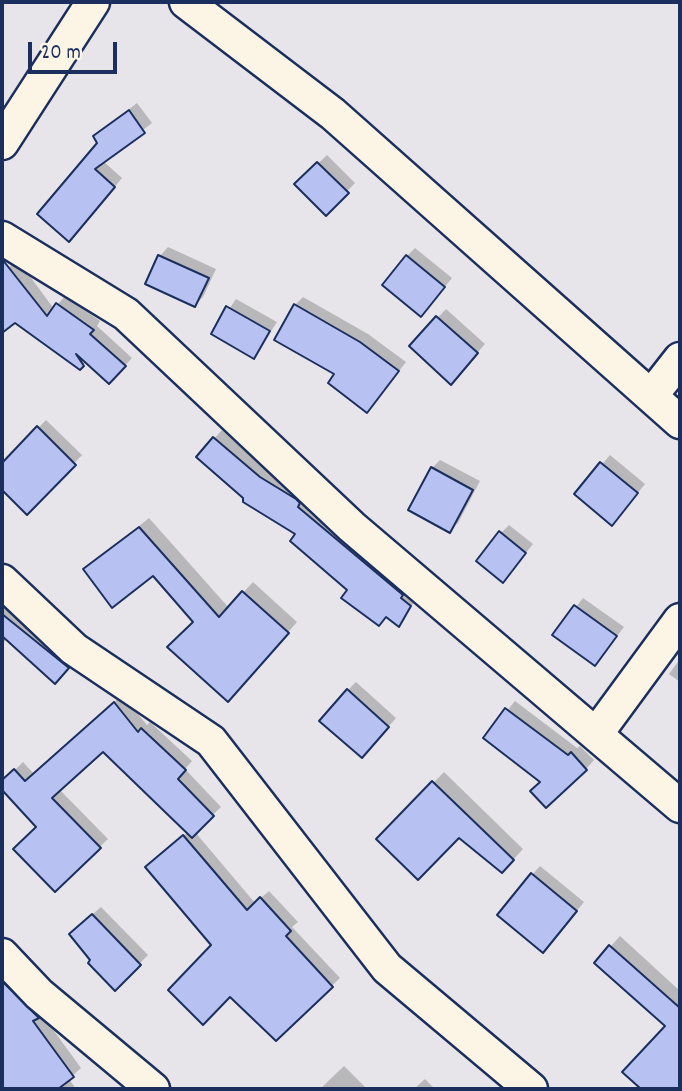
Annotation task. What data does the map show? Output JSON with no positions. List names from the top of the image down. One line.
{"scale_bar":"20 m"}
